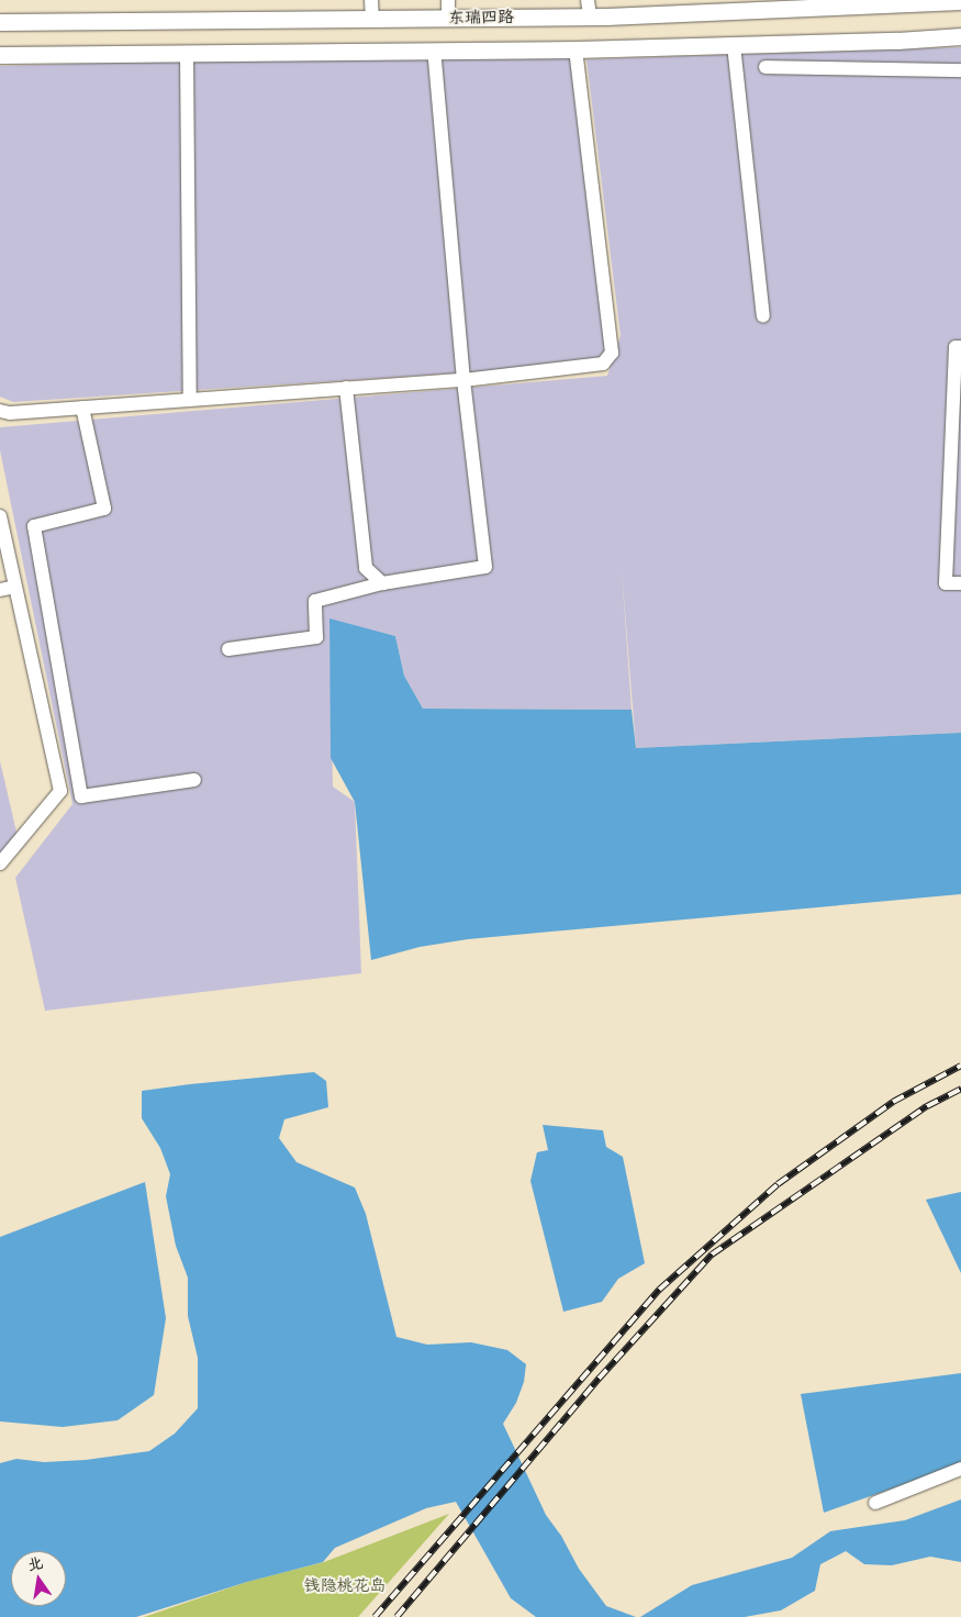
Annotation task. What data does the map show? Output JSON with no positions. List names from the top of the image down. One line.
{"streets":{"main road":["东瑞四路"]},"parks":["钱隐桃花岛"],"north":"top"}
